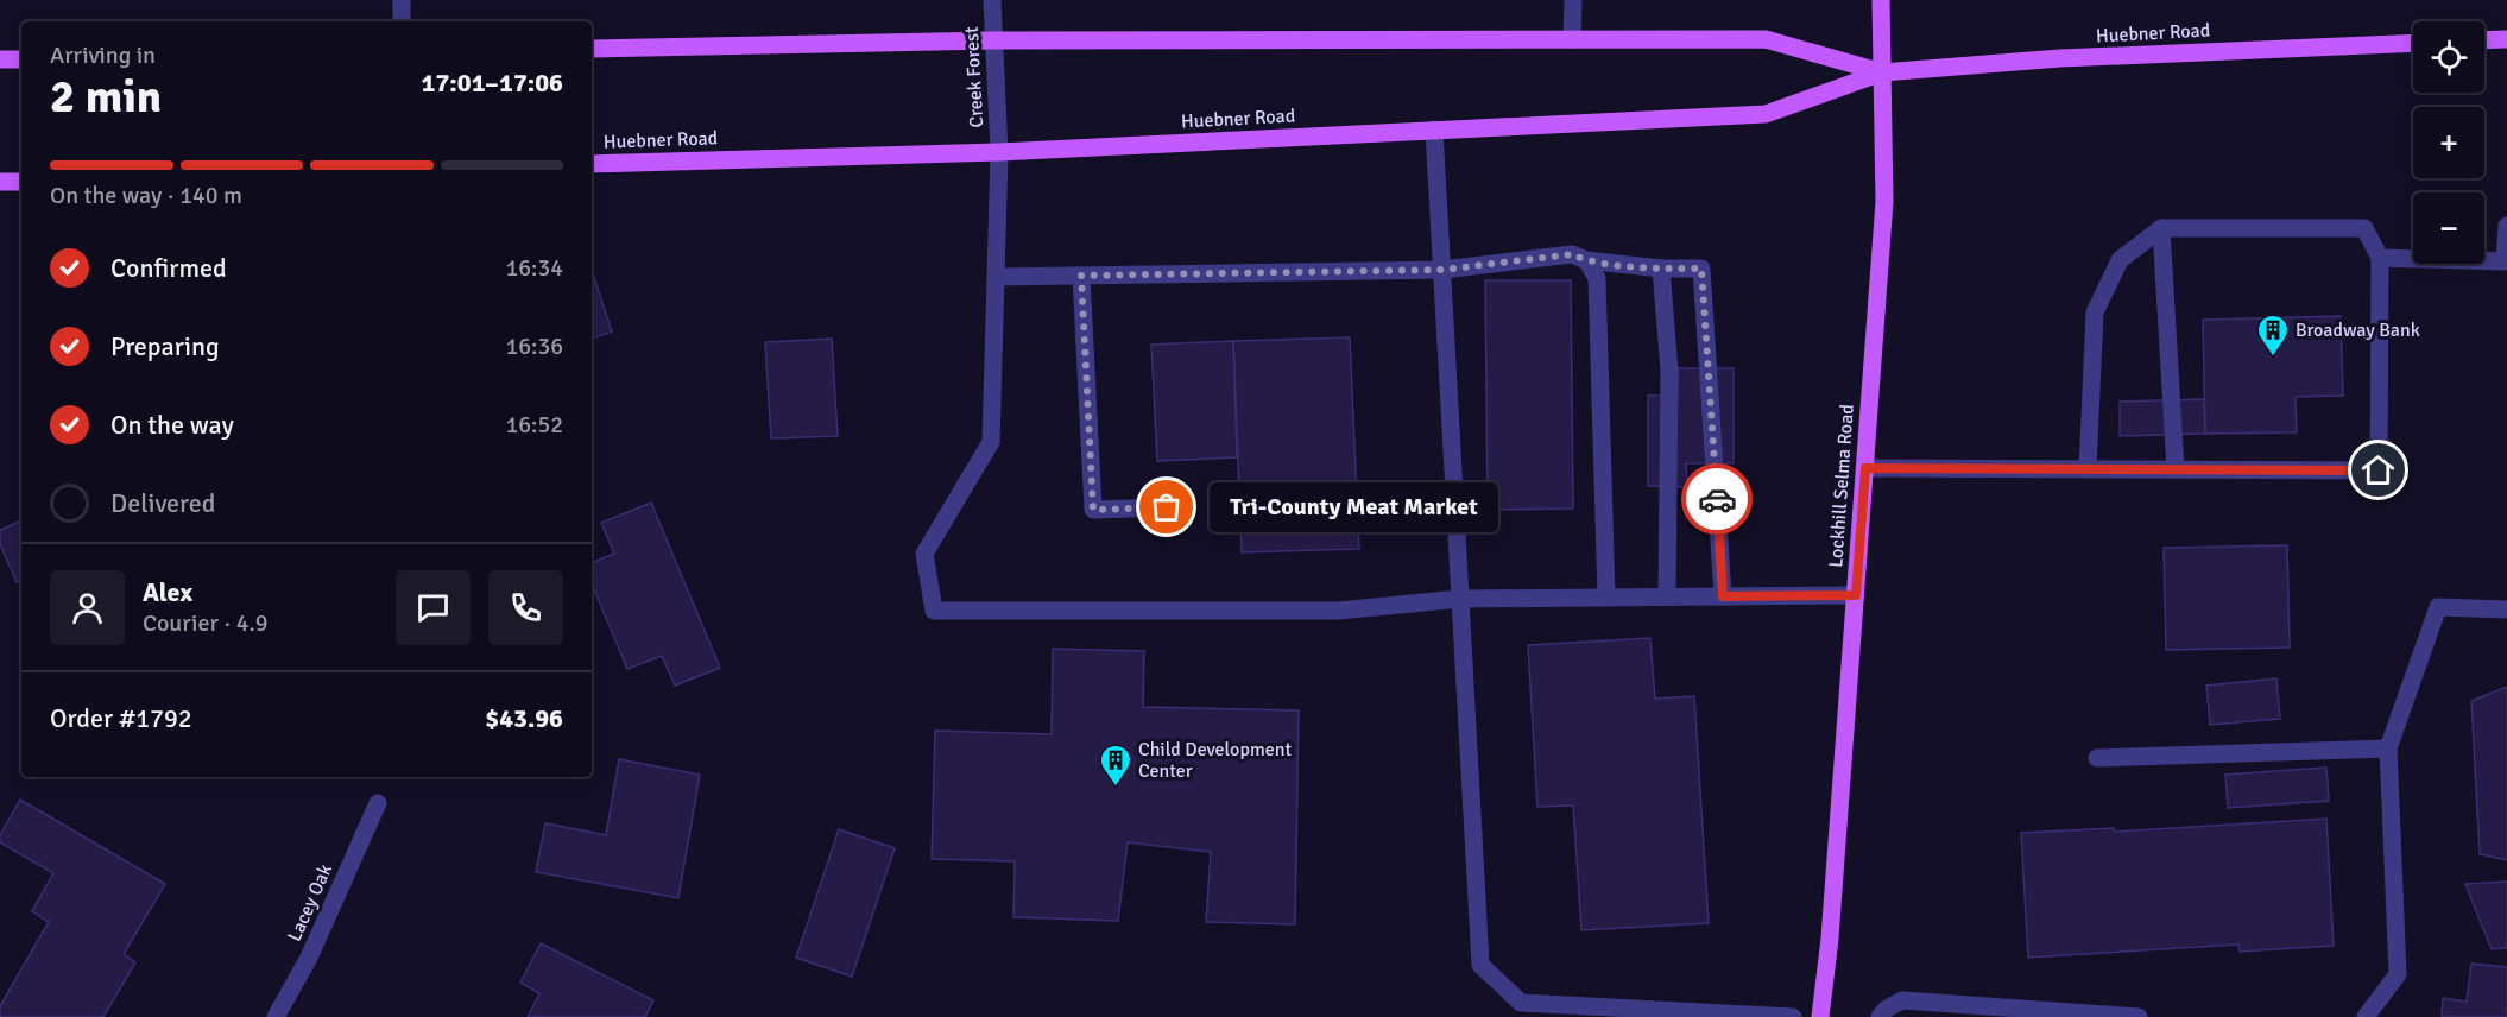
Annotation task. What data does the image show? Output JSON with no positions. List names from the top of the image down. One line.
{"streets":{"main road":["Huebner Road","Lockhill Selma Road"],"street":["Creek Forest","Lacey Oak"]},"crossings":[["Huebner Road","Creek Forest"],["Huebner Road","Lockhill Selma Road"]],"places":{"building":["Broadway Bank","Child Development Center"],"other":["Tri-County Meat Market"]},"page":{"map_buttons":["+","−"],"heading":["2 min","Arriving in","17:01–17:06"],"panel":["Alex","Courier · 4.9","Order #1792","$43.96"],"bar":"On the way · 140 m","list":[["Confirmed","16:34"],["Preparing","16:36"],["On the way","16:52"],"Delivered"],"bubble":"Tri-County Meat Market"}}
